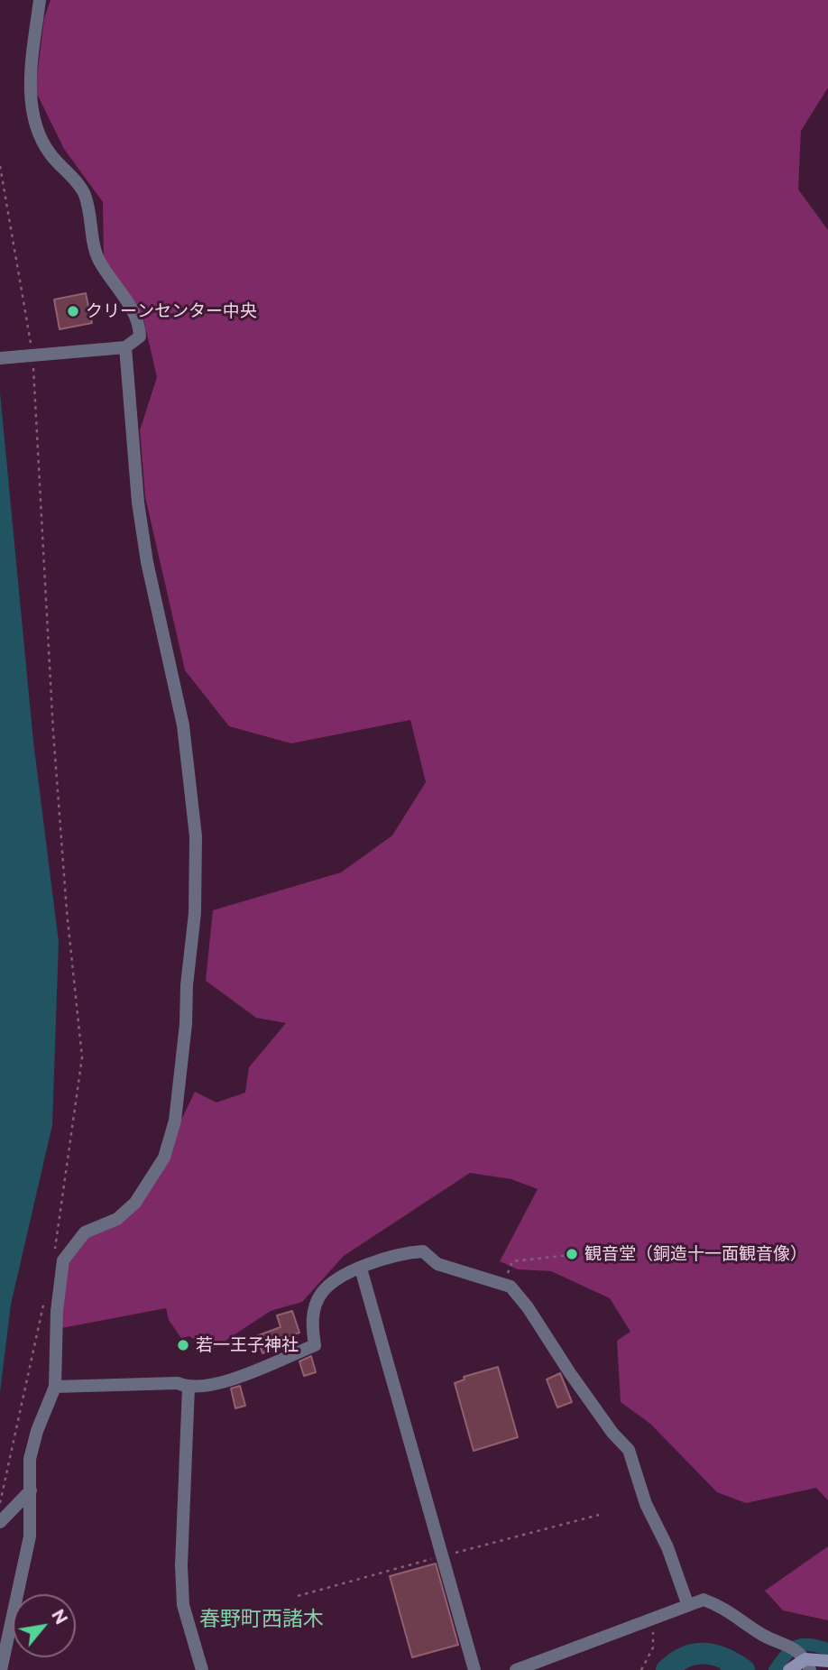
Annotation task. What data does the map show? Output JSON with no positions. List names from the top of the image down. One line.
{"districts":["春野町西諸木"],"places":["クリーンセンター中央","観音堂（銅造十一面観音像）","若一王子神社"],"north":"top right"}
